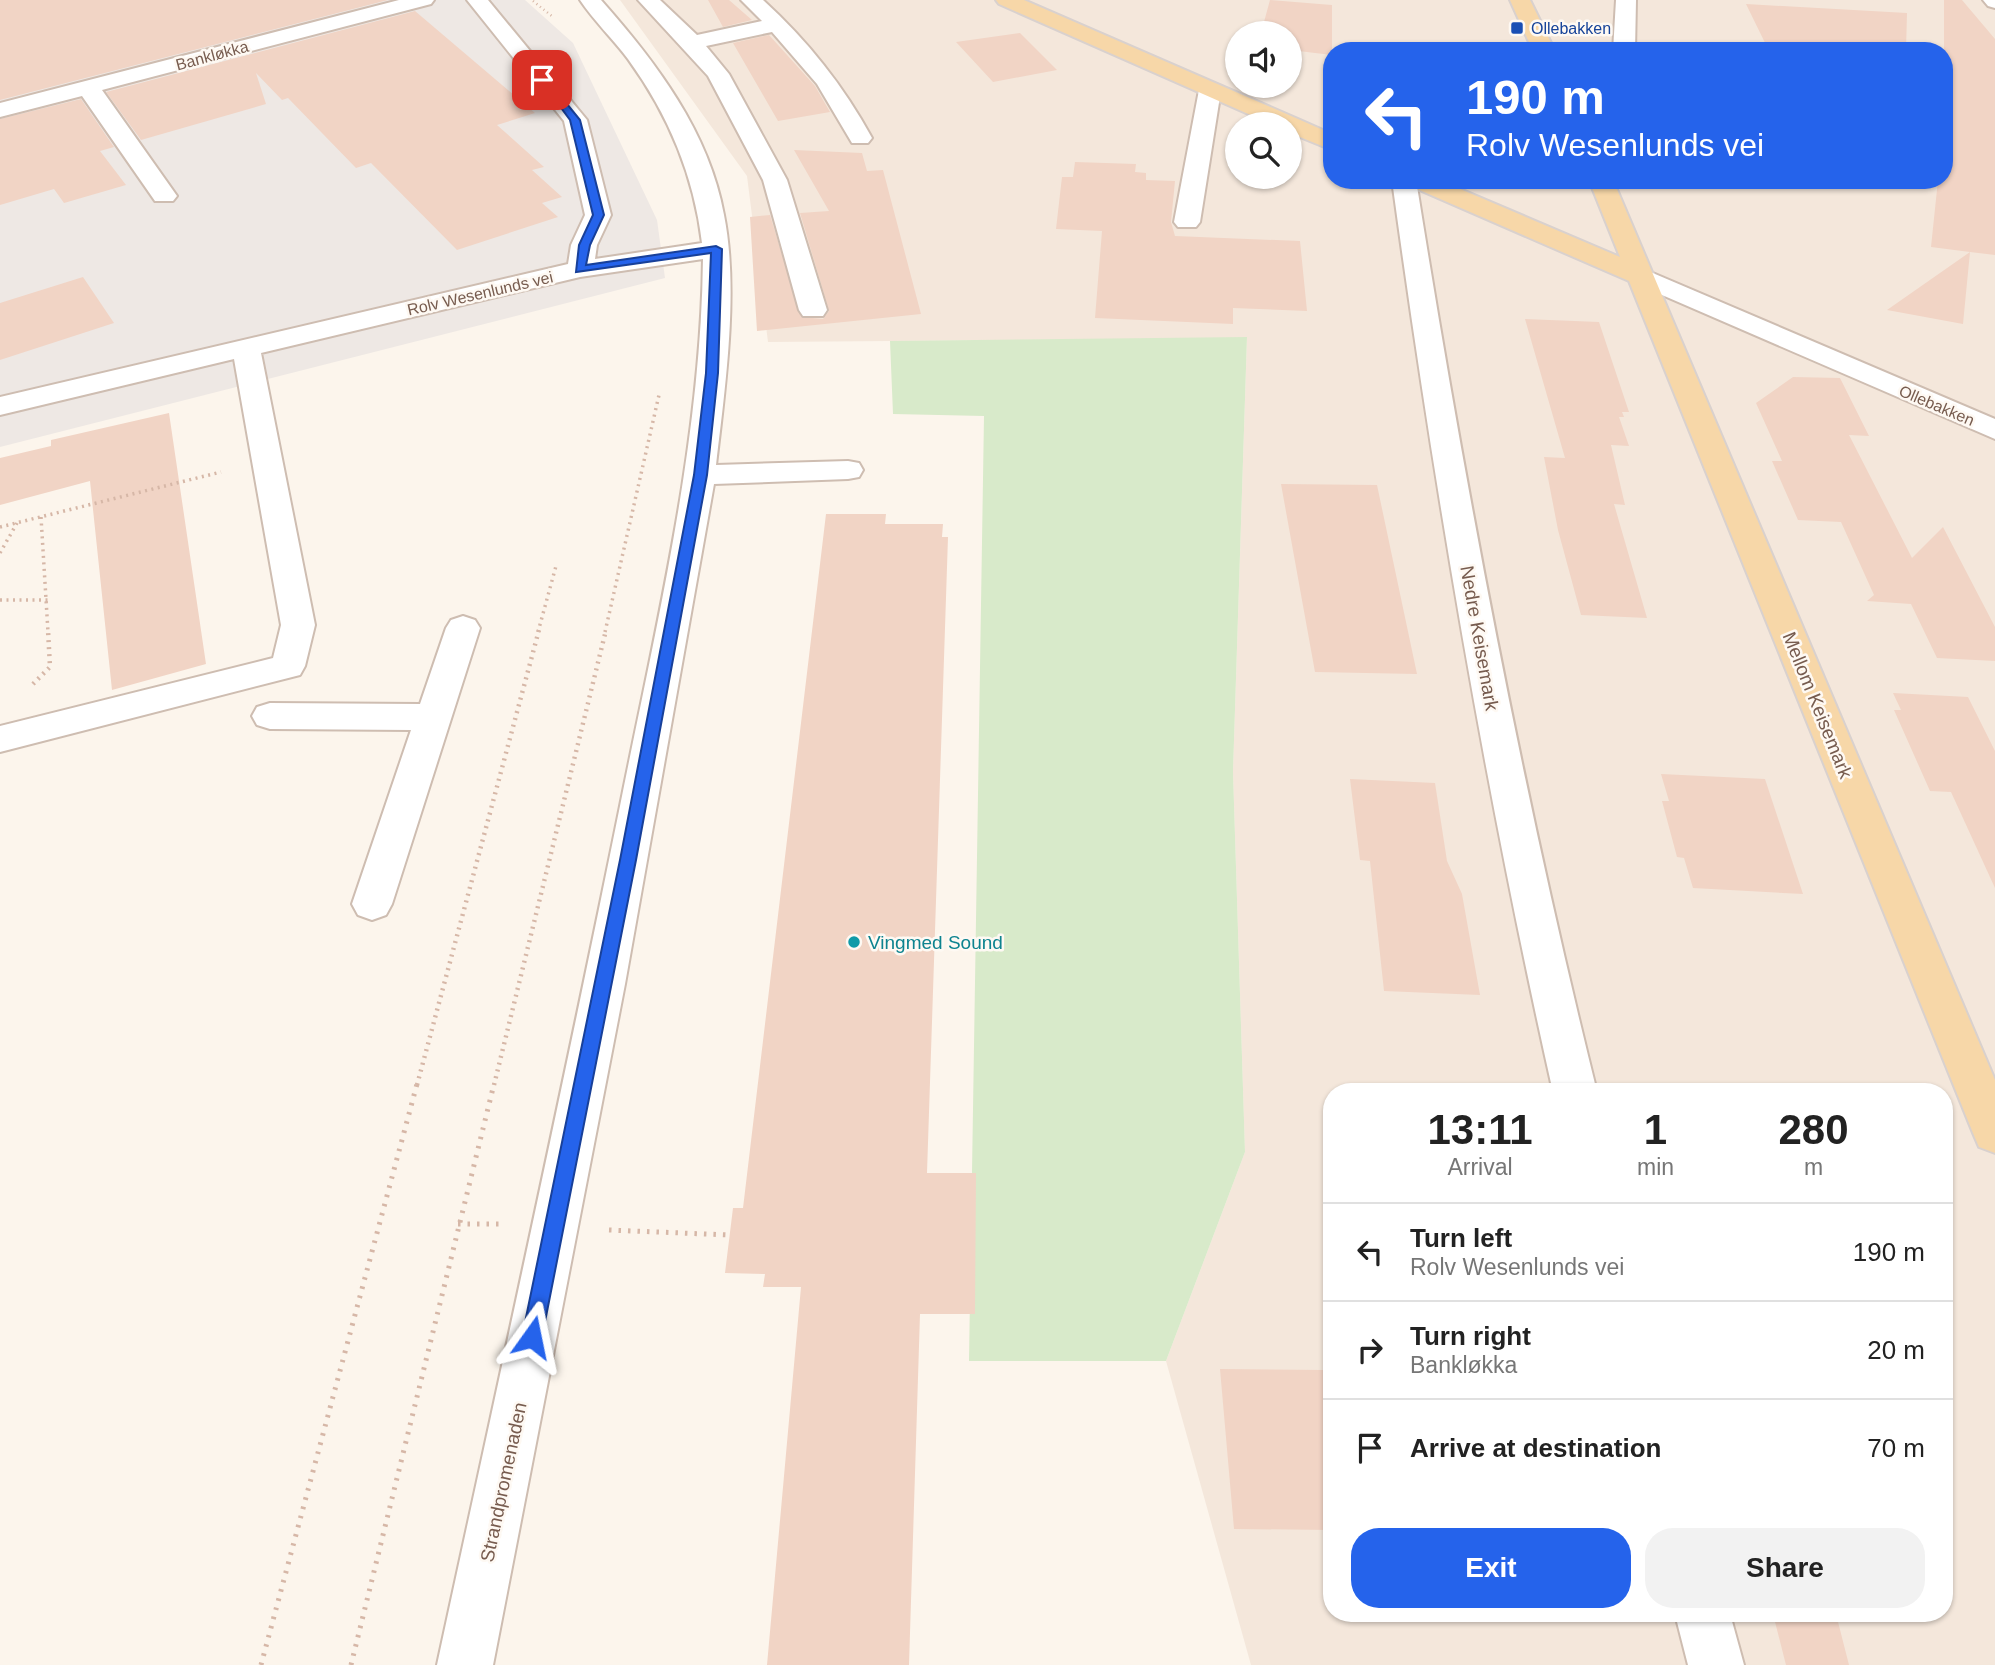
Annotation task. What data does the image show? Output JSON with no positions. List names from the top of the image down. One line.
{"streets":{"main road":["Ollebakken","Mellom Keisemark"],"street":["Bankløkka","Rolv Wesenlunds vei","Nedre Keisemark","Strandpromenaden"]},"crossings":[["Rolv Wesenlunds vei","Strandpromenaden"],["Ollebakken","Mellom Keisemark"]],"places":{"transit":["Ollebakken"],"other":["Vingmed Sound"]},"page":{"turn":["190 m","Rolv Wesenlunds vei"],"eta":["13:11","Arrival","1","min","280","m"],"list":[{"name":"Turn left","note":"Rolv Wesenlunds vei","value":"190 m"},{"name":"Turn right","note":"Bankløkka","value":"20 m"},{"name":"Arrive at destination","value":"70 m"}],"buttons":["Exit","Share"]}}
